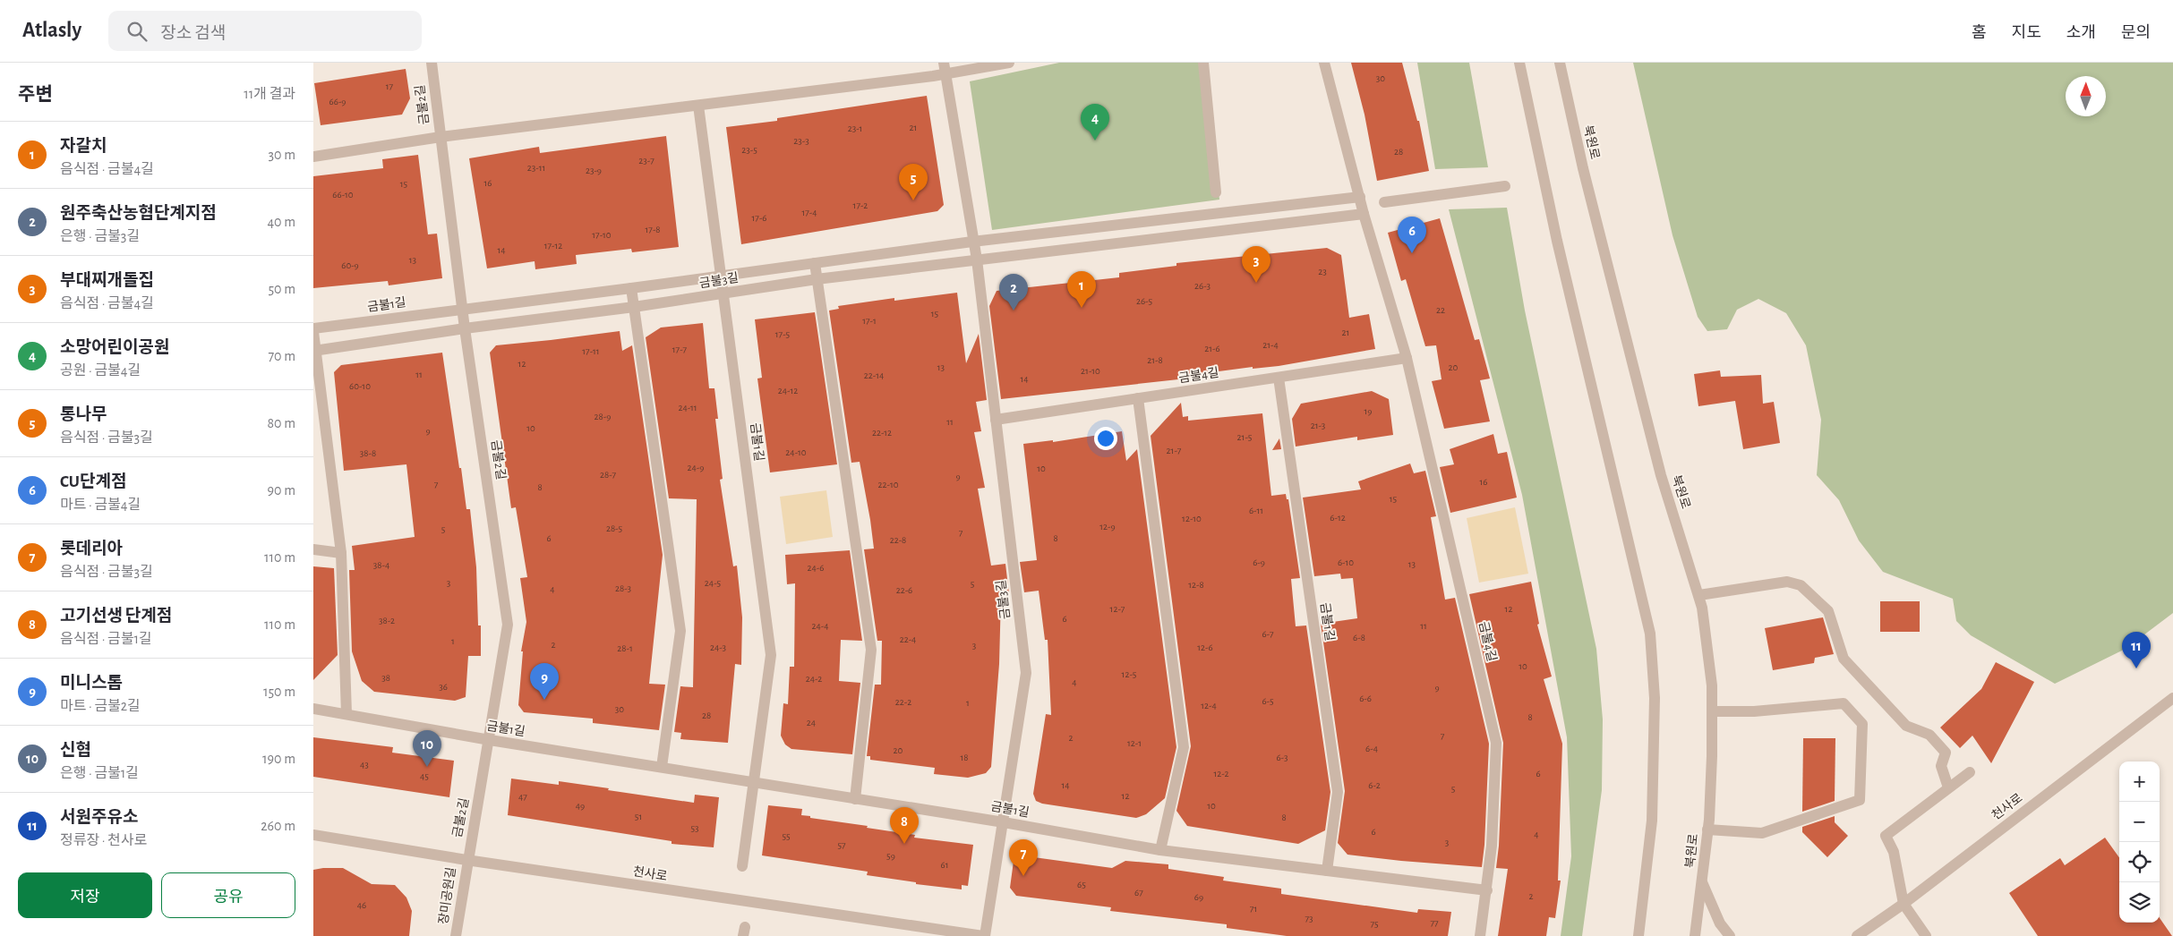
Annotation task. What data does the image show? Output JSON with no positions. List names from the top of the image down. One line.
{"streets":{"street":["금불2길","북원로","금불3길","금불1길","금불4길","천사로","장미공원길"]},"crossings":[["금불2길","금불3길"],["금불2길","금불1길"],["금불2길","천사로"],["금불2길","장미공원길"],["금불3길","금불1길"],["금불3길","금불4길"],["금불3길","천사로"],["금불1길","금불4길"],["천사로","장미공원길"]],"house_numbers":["30","17","66-9","21","23-1","23-3","23-5","28","23-7","23-11","23-9","16","15","66-10","17-2","17-4","17-6","17-8","17-10","17-12","14","13","60-9","23","26-3","26-5","22","15","17-1","21","17-5","21-4","21-6","17-7","17-11","21-8","12","13","20","21-10","11","22-14","14","60-10","24-12","24-11","19","28-9","11","21-3","10","9","22-12","21-5","21-7","24-10","38-8","24-9","10","28-7","9","16","7","22-10","8","15","6-11","6-12","12-10","12-9","28-5","5","7","6","8","22-8","6-9","6-10","13","38-4","24-6","3","24-5","5","12-8","28-3","4","22-6","12-7","12","6","38-2","24-4","11","6-7","6-8","22-4","1","2","3","24-3","12-6","28-1","10","12-5","38","24-2","4","36","9","6-6","6-5","22-2","1","12-4","30","28","8","24","7","2","12-1","6-4","20","18","6-3","43","12-2","6","45","14","6-2","5","12","47","49","10","51","8","53","6","4","55","3","57","59","61","65","67","2","69","46","71","73","77","75"],"north":"top","page":{"header":"Atlasly","search":"장소 검색","nav":["홈","지도","소개","문의"],"heading":["주변","11개 결과"],"pins":["4","5","6","3","1","2","11","9","10","8","7"],"list":[{"mark":"1","name":"자갈치","note":"음식점 · 금불4길","value":"30 m"},{"mark":"2","name":"원주축산농협단계지점","note":"은행 · 금불3길","value":"40 m"},{"mark":"3","name":"부대찌개돌집","note":"음식점 · 금불4길","value":"50 m"},{"mark":"4","name":"소망어린이공원","note":"공원 · 금불4길","value":"70 m"},{"mark":"5","name":"통나무","note":"음식점 · 금불3길","value":"80 m"},{"mark":"6","name":"CU단계점","note":"마트 · 금불4길","value":"90 m"},{"mark":"7","name":"롯데리아","note":"음식점 · 금불3길","value":"110 m"},{"mark":"8","name":"고기선생 단계점","note":"음식점 · 금불1길","value":"110 m"},{"mark":"9","name":"미니스톱","note":"마트 · 금불2길","value":"150 m"},{"mark":"10","name":"신협","note":"은행 · 금불1길","value":"190 m"},{"mark":"11","name":"서원주유소","note":"정류장 · 천사로","value":"260 m"}],"map_buttons":["+","−"],"buttons":["저장","공유"]}}
